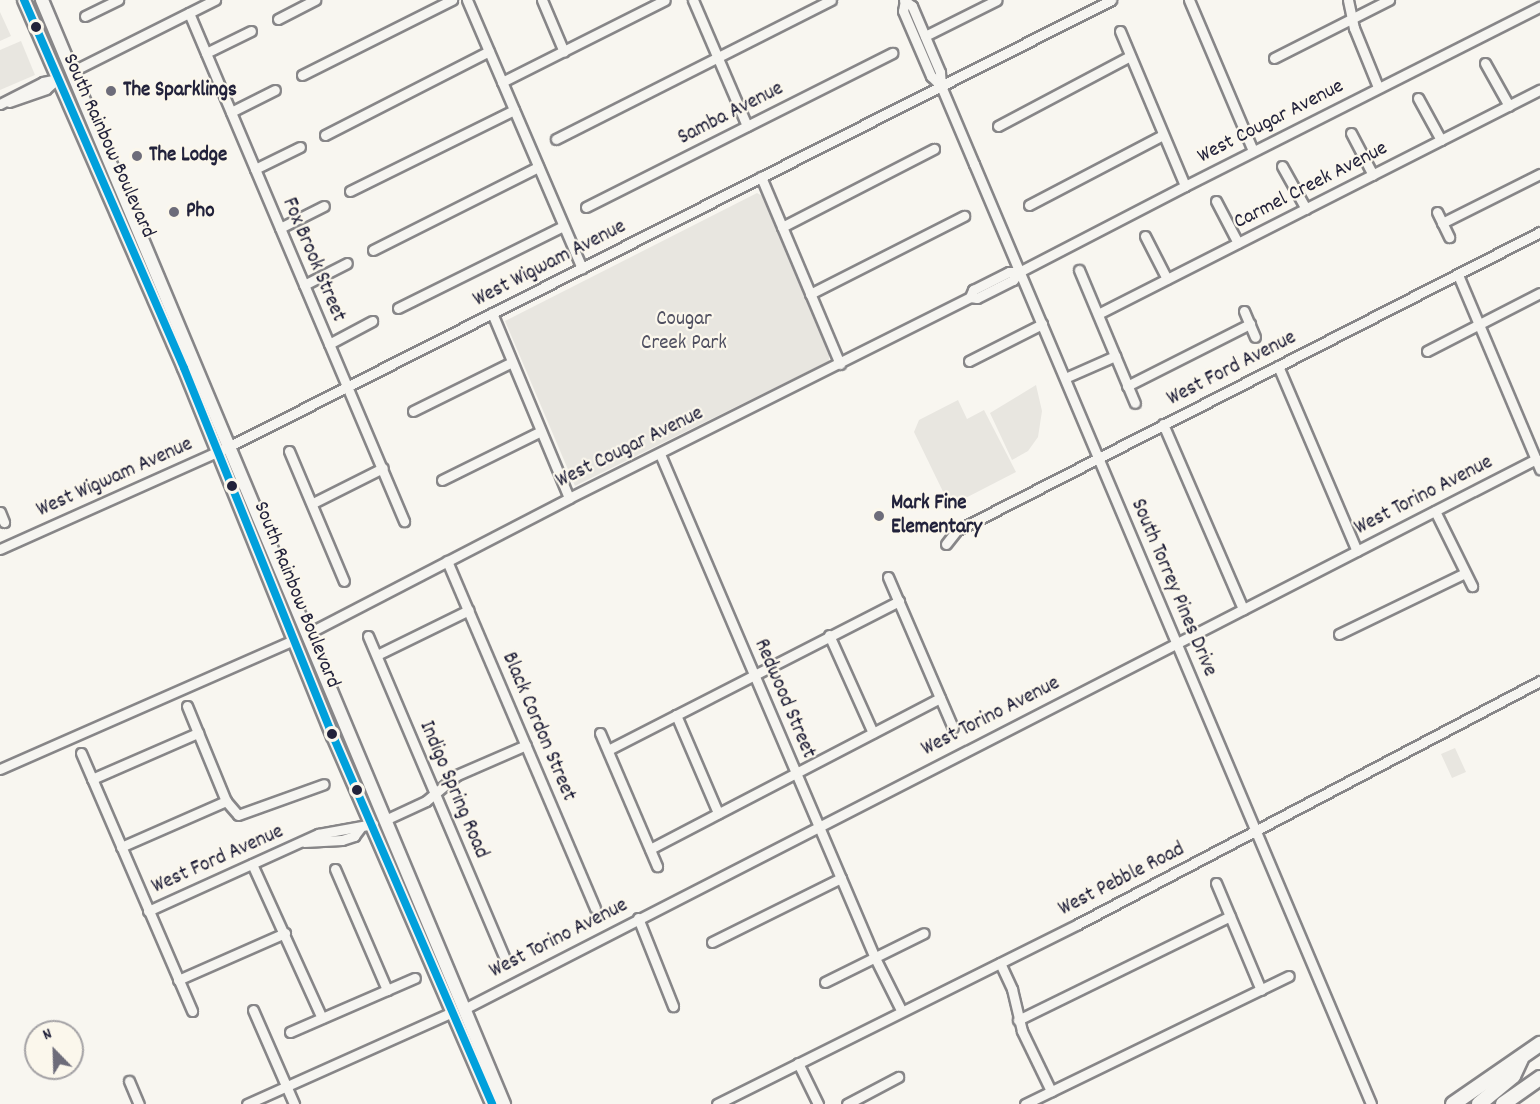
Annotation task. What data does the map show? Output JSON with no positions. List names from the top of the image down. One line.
{"streets":{"main road":["South Rainbow Boulevard"],"street":["Samba Avenue","West Cougar Avenue","Carmel Creek Avenue","Fox Brook Street","West Wigwam Avenue","West Ford Avenue","West Torino Avenue","South Torrey Pines Drive","Redwood Street","Black Cordon Street","Indigo Spring Road","West Pebble Road"]},"crossings":[["West Cougar Avenue","South Rainbow Boulevard"],["West Cougar Avenue","South Torrey Pines Drive"],["West Cougar Avenue","Redwood Street"],["West Cougar Avenue","Black Cordon Street"],["South Rainbow Boulevard","West Wigwam Avenue"],["South Rainbow Boulevard","West Ford Avenue"],["South Rainbow Boulevard","West Torino Avenue"],["Fox Brook Street","West Wigwam Avenue"],["West Wigwam Avenue","South Torrey Pines Drive"],["West Ford Avenue","South Torrey Pines Drive"],["West Ford Avenue","Black Cordon Street"],["West Ford Avenue","Indigo Spring Road"],["West Torino Avenue","South Torrey Pines Drive"],["West Torino Avenue","Redwood Street"],["South Torrey Pines Drive","West Pebble Road"],["Redwood Street","West Pebble Road"]],"parks":["Cougar Creek Park"],"places":["The Sparklings","The Lodge","Pho","Mark Fine Elementary"],"north":"top left"}
